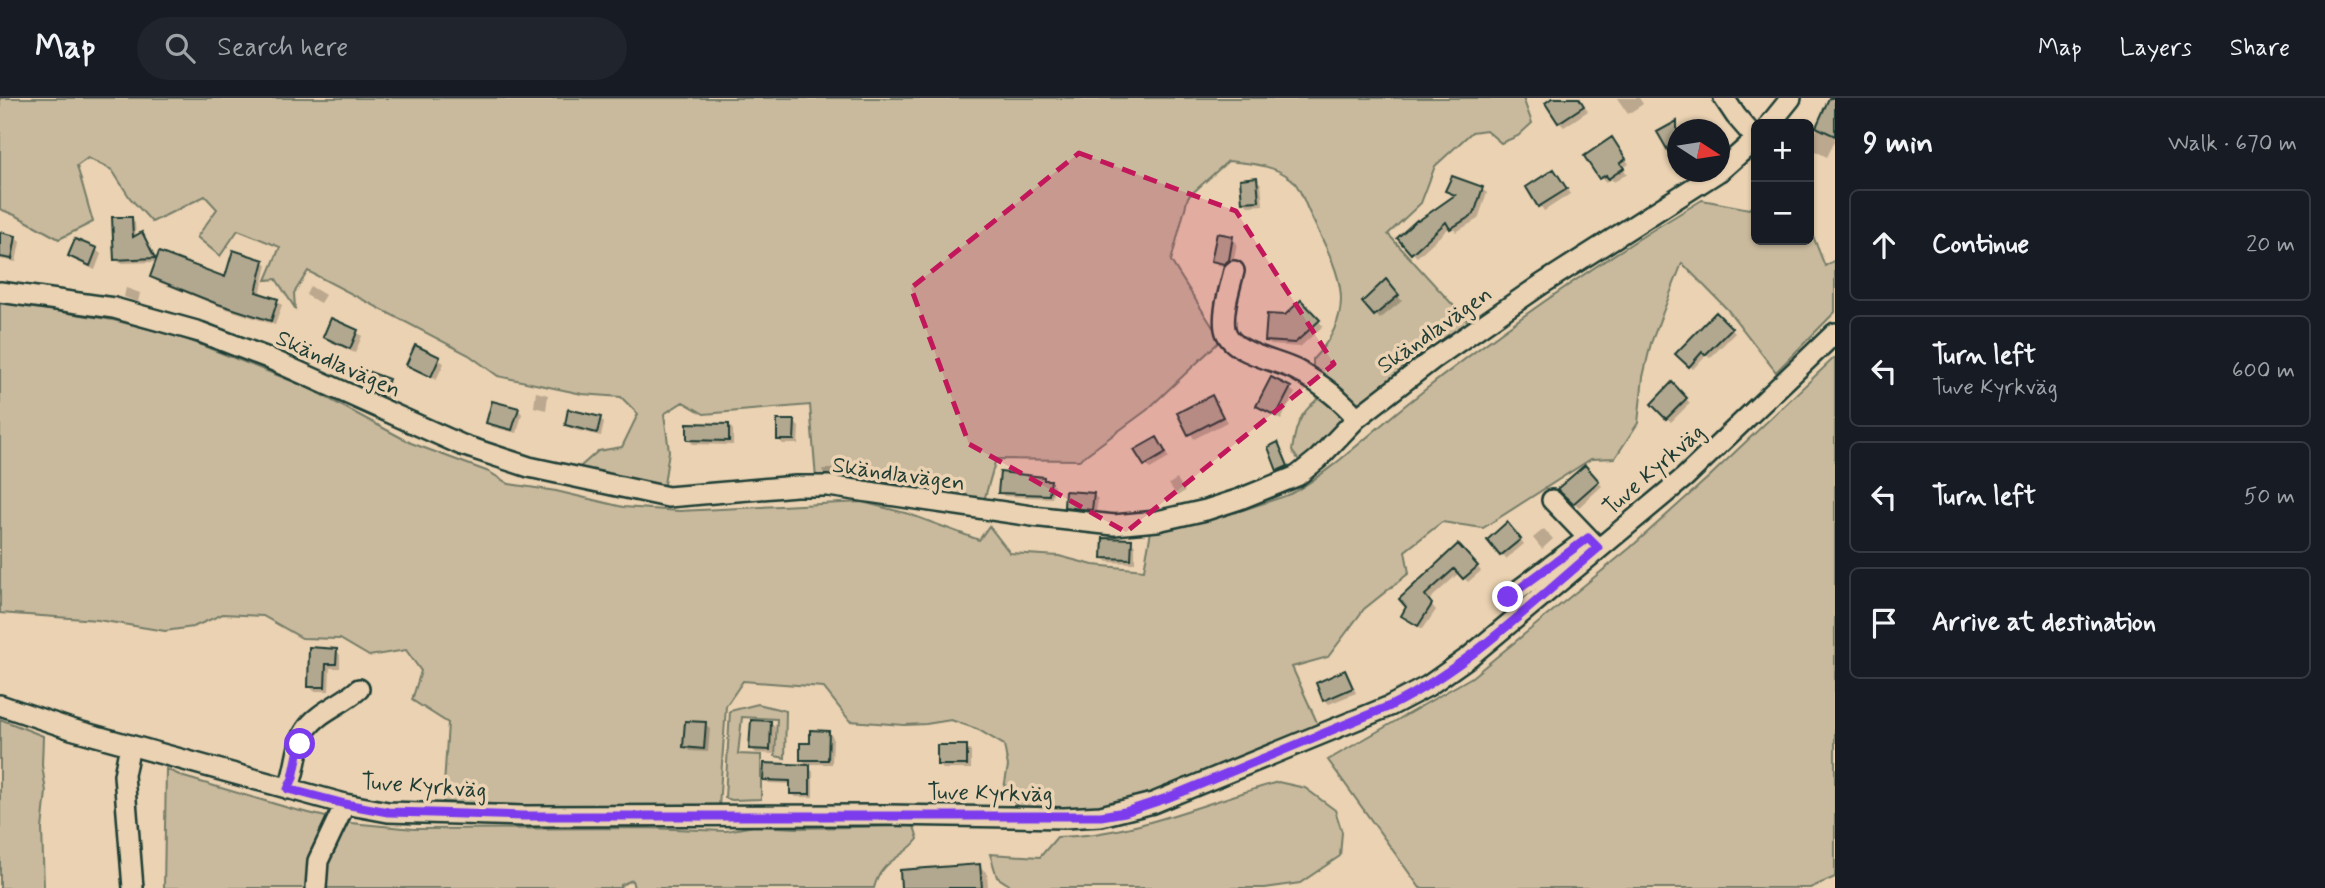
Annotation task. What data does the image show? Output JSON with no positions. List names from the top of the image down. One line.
{"streets":{"street":["Skändlavägen","Tuve Kyrkväg"]},"north":"right","page":{"header":"Map","search":"Search here","nav":["Map","Layers","Share"],"heading":["9 min","Walk · 670 m"],"map_buttons":["+","−"],"list":[["Continue","20 m"],["Turn left","Tuve Kyrkväg","600 m"],["Turn left","50 m"],"Arrive at destination"]}}
